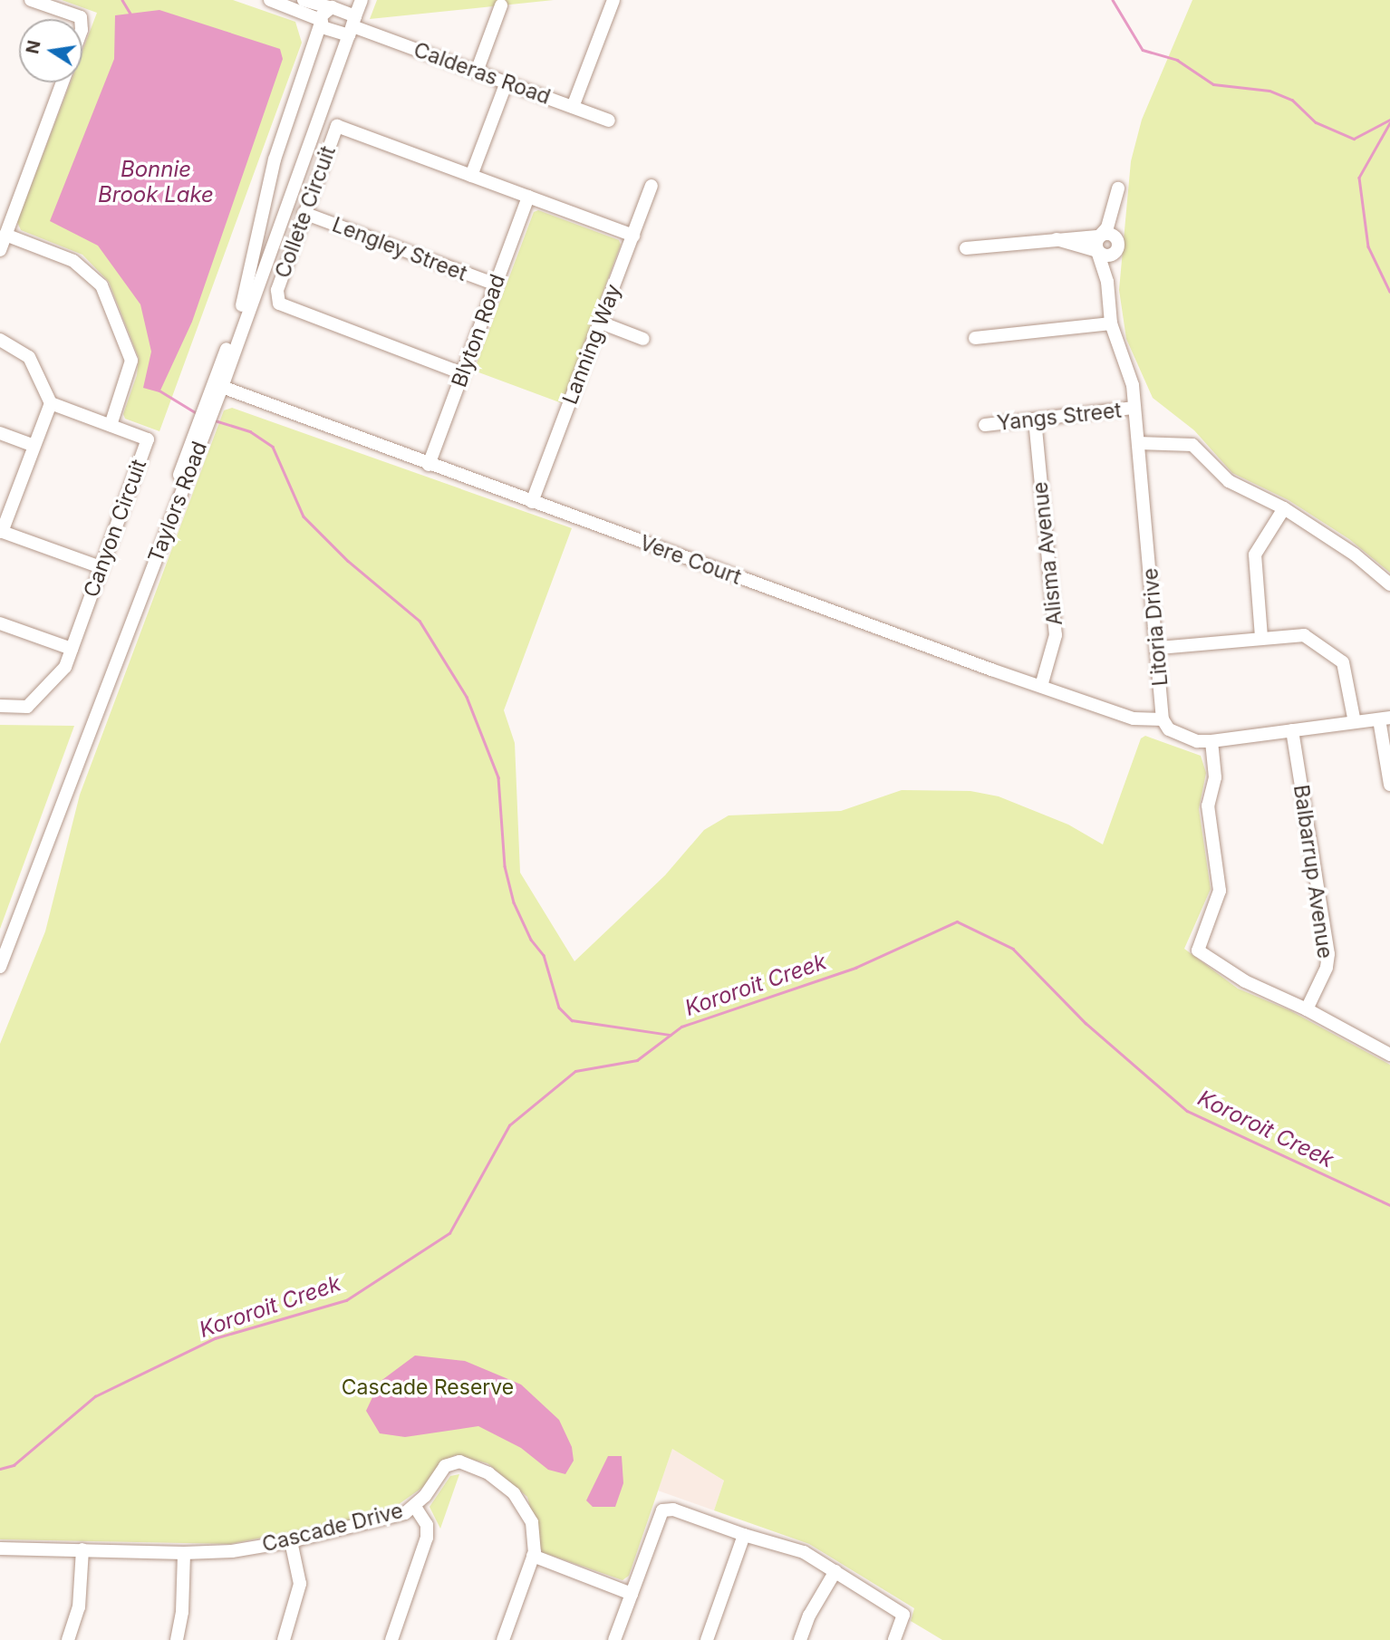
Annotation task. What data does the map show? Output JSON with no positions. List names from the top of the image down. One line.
{"streets":{"street":["Calderas Road","Collete Circuit","Lengley Street","Blyton Road","Lanning Way","Yangs Street","Taylors Road","Canyon Circuit","Alisma Avenue","Vere Court","Litoria Drive","Balbarrup Avenue","Cascade Drive"]},"crossings":[["Calderas Road","Taylors Road"],["Collete Circuit","Lengley Street"],["Collete Circuit","Blyton Road"],["Collete Circuit","Lanning Way"],["Lengley Street","Blyton Road"],["Blyton Road","Vere Court"],["Lanning Way","Vere Court"],["Yangs Street","Alisma Avenue"],["Yangs Street","Litoria Drive"],["Taylors Road","Vere Court"],["Alisma Avenue","Vere Court"],["Vere Court","Litoria Drive"]],"water":["Bonnie Brook Lake","Kororoit Creek"],"parks":["Cascade Reserve"],"north":"left"}
